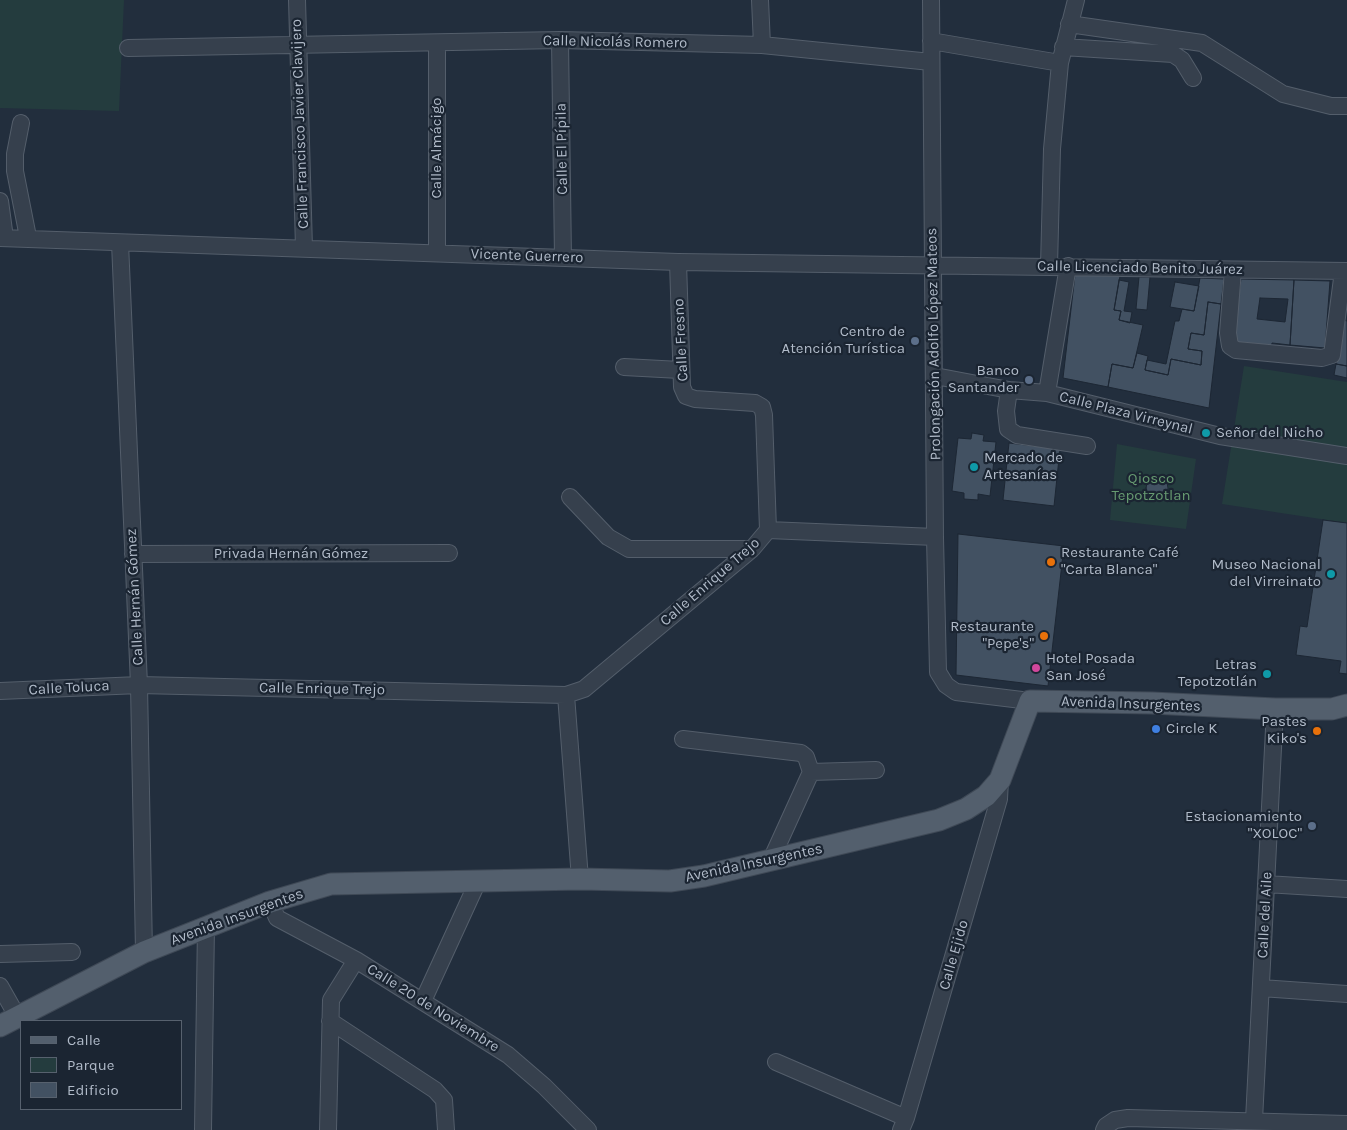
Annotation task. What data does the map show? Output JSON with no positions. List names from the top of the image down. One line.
{"streets":{"main road":["Avenida Insurgentes"],"street":["Calle Nicolás Romero","Calle Francisco Javier Clavijero","Calle Almácigo","Calle El Pípila","Vicente Guerrero","Calle Licenciado Benito Juárez","Calle Fresno","Prolongación Adolfo López Mateos","Calle Plaza Virreynal","Privada Hernán Gómez","Calle Enrique Trejo","Calle Hernán Gómez","Calle Toluca","Calle del Aile","Calle Ejido","Calle 20 de Noviembre"]},"crossings":[["Calle Nicolás Romero","Calle Francisco Javier Clavijero"],["Calle Nicolás Romero","Calle Almácigo"],["Calle Nicolás Romero","Calle El Pípila"],["Calle Nicolás Romero","Prolongación Adolfo López Mateos"],["Calle Francisco Javier Clavijero","Vicente Guerrero"],["Calle Almácigo","Vicente Guerrero"],["Calle El Pípila","Vicente Guerrero"],["Vicente Guerrero","Calle Licenciado Benito Juárez"],["Vicente Guerrero","Calle Fresno"],["Vicente Guerrero","Prolongación Adolfo López Mateos"],["Vicente Guerrero","Calle Hernán Gómez"],["Calle Licenciado Benito Juárez","Prolongación Adolfo López Mateos"],["Calle Fresno","Calle Enrique Trejo"],["Prolongación Adolfo López Mateos","Calle Plaza Virreynal"],["Prolongación Adolfo López Mateos","Calle Enrique Trejo"],["Prolongación Adolfo López Mateos","Avenida Insurgentes"],["Privada Hernán Gómez","Calle Hernán Gómez"],["Calle Enrique Trejo","Calle Hernán Gómez"],["Calle Enrique Trejo","Calle Toluca"],["Calle Hernán Gómez","Calle Toluca"],["Calle Hernán Gómez","Avenida Insurgentes"],["Avenida Insurgentes","Calle del Aile"],["Avenida Insurgentes","Calle Ejido"],["Avenida Insurgentes","Calle 20 de Noviembre"]],"parks":["Qiosco Tepotzotlan"],"places":["Centro de Atención Turística","Banco Santander","Señor del Nicho","Mercado de Artesanías","Restaurante Café \"Carta Blanca\"","Museo Nacional del Virreinato","Restaurante \"Pepe's\"","Hotel Posada San José","Letras Tepotzotlán","Circle K","Pastes Kiko's","Estacionamiento \"XOLOC\""],"legend":["Calle","Parque","Edificio"]}
